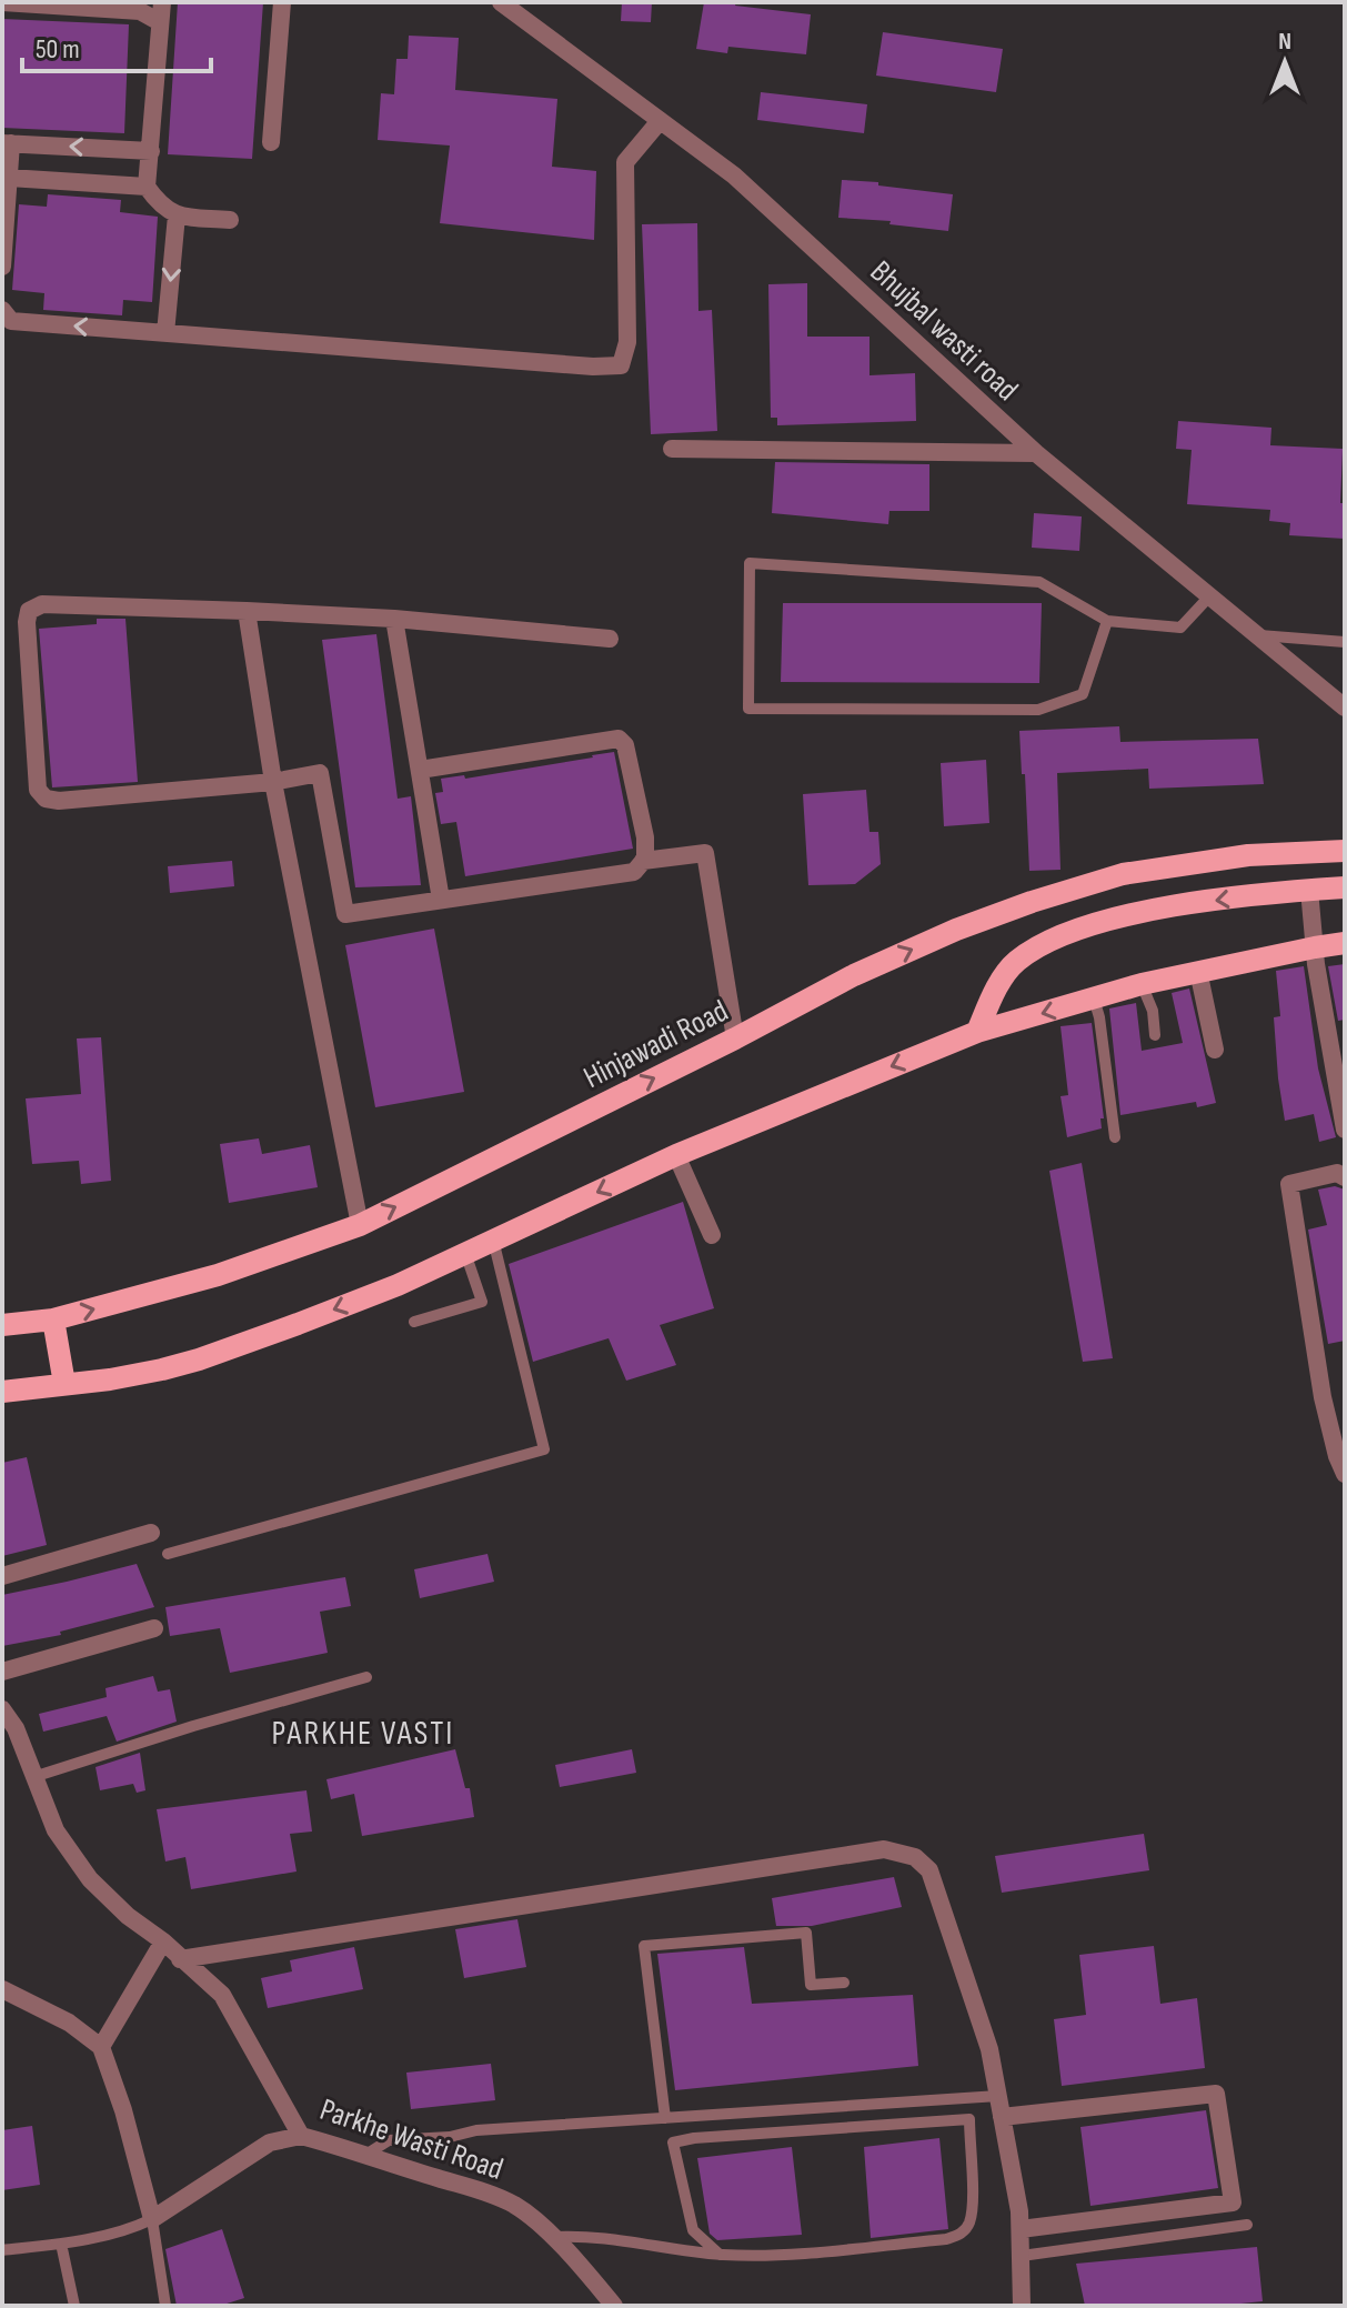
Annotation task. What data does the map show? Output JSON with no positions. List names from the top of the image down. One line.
{"streets":{"main road":["Hinjawadi Road"],"street":["Bhujbal wasti road","Parkhe Wasti Road"]},"districts":["PARKHE VASTI"],"scale_bar":"50 m","north":"top"}
